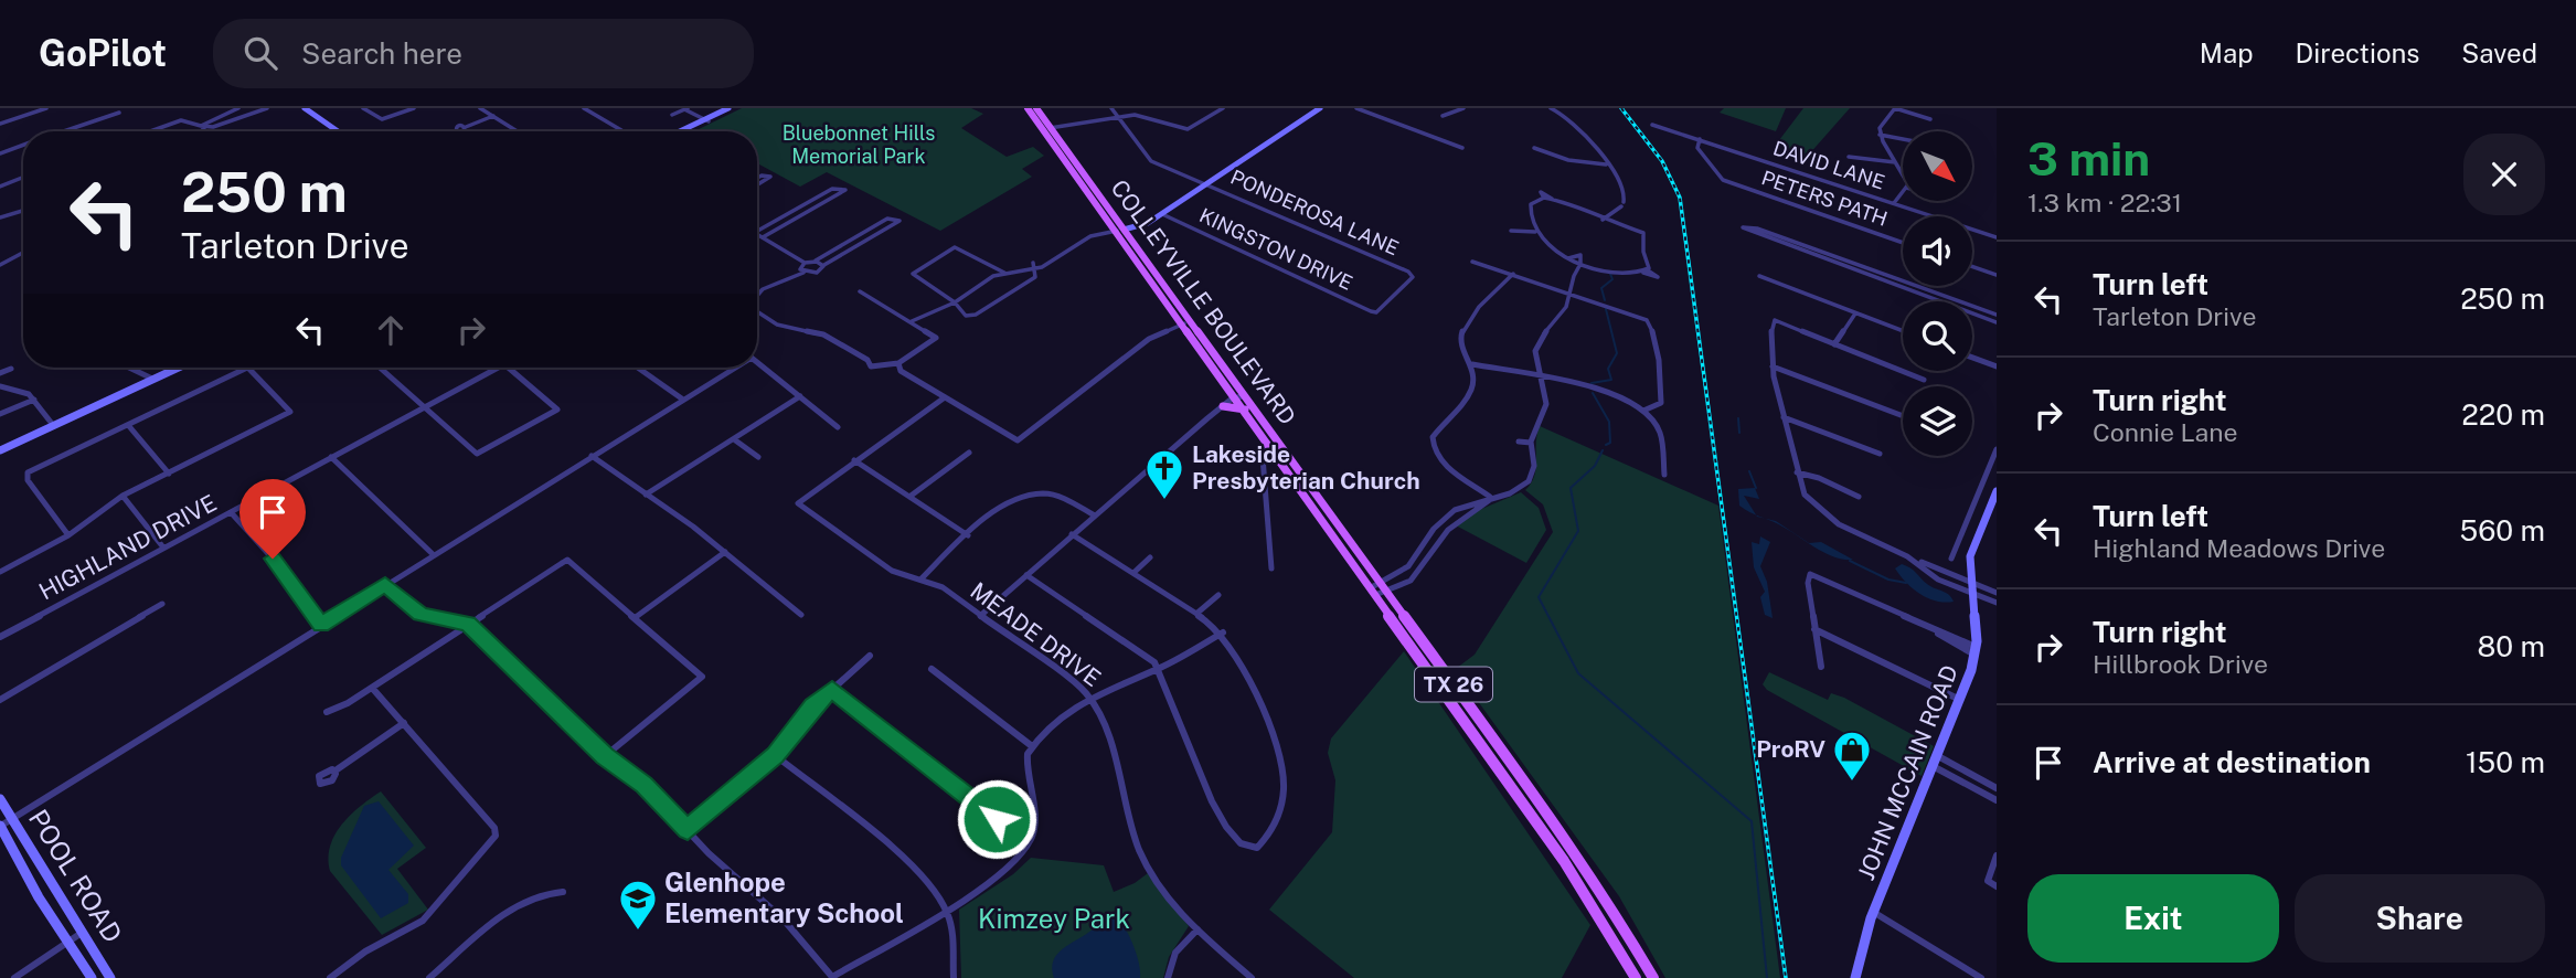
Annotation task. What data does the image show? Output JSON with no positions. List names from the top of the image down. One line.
{"streets":{"main road":["COLLEYVILLE BOULEVARD","TX 26","JOHN MCCAIN ROAD","POOL ROAD"],"street":["DAVID LANE","PETERS PATH","PONDEROSA LANE","KINGSTON DRIVE","HIGHLAND DRIVE","MEADE DRIVE"]},"crossings":[["DAVID LANE","PETERS PATH"],["PONDEROSA LANE","KINGSTON DRIVE"]],"parks":["Bluebonnet Hills Memorial Park","Kimzey Park"],"places":{"church":["Lakeside Presbyterian Church"],"shop":["ProRV"],"school or university":["Glenhope Elementary School"]},"north":"bottom right","page":{"header":"GoPilot","search":"Search here","nav":["Map","Directions","Saved"],"heading":["3 min","1.3 km · 22:31"],"turn":["250 m","Tarleton Drive"],"list":[{"name":"Turn left","note":"Tarleton Drive","value":"250 m"},{"name":"Turn right","note":"Connie Lane","value":"220 m"},{"name":"Turn left","note":"Highland Meadows Drive","value":"560 m"},{"name":"Turn right","note":"Hillbrook Drive","value":"80 m"},{"name":"Arrive at destination","value":"150 m"}],"buttons":["Exit","Share"]}}
